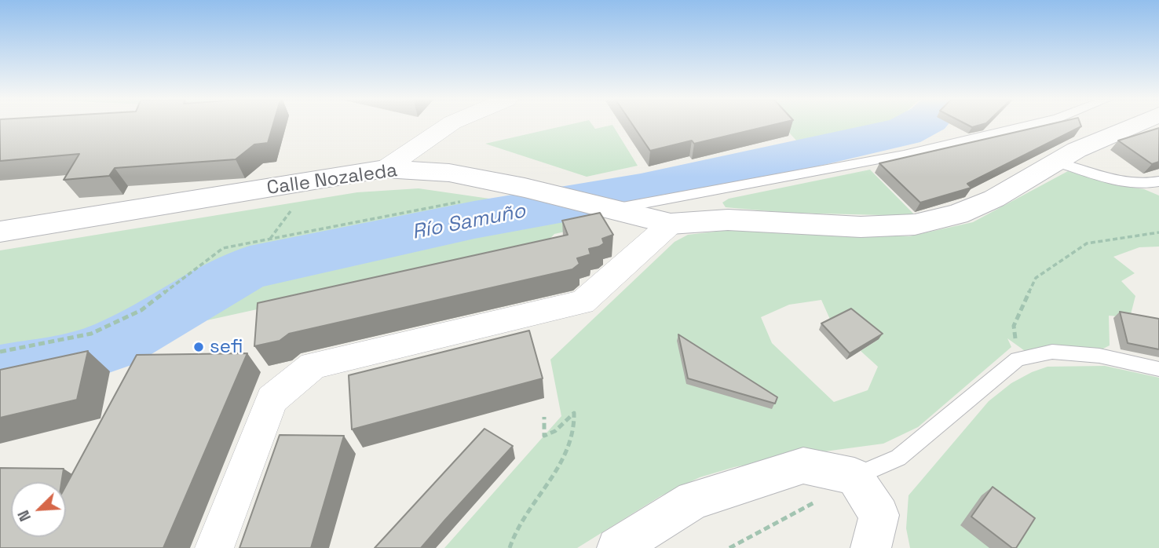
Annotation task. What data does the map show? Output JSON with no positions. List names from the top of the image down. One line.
{"streets":{"street":["Calle Nozaleda"]},"water":["Río Samuño"],"places":["sefi"],"north":"bottom left"}
